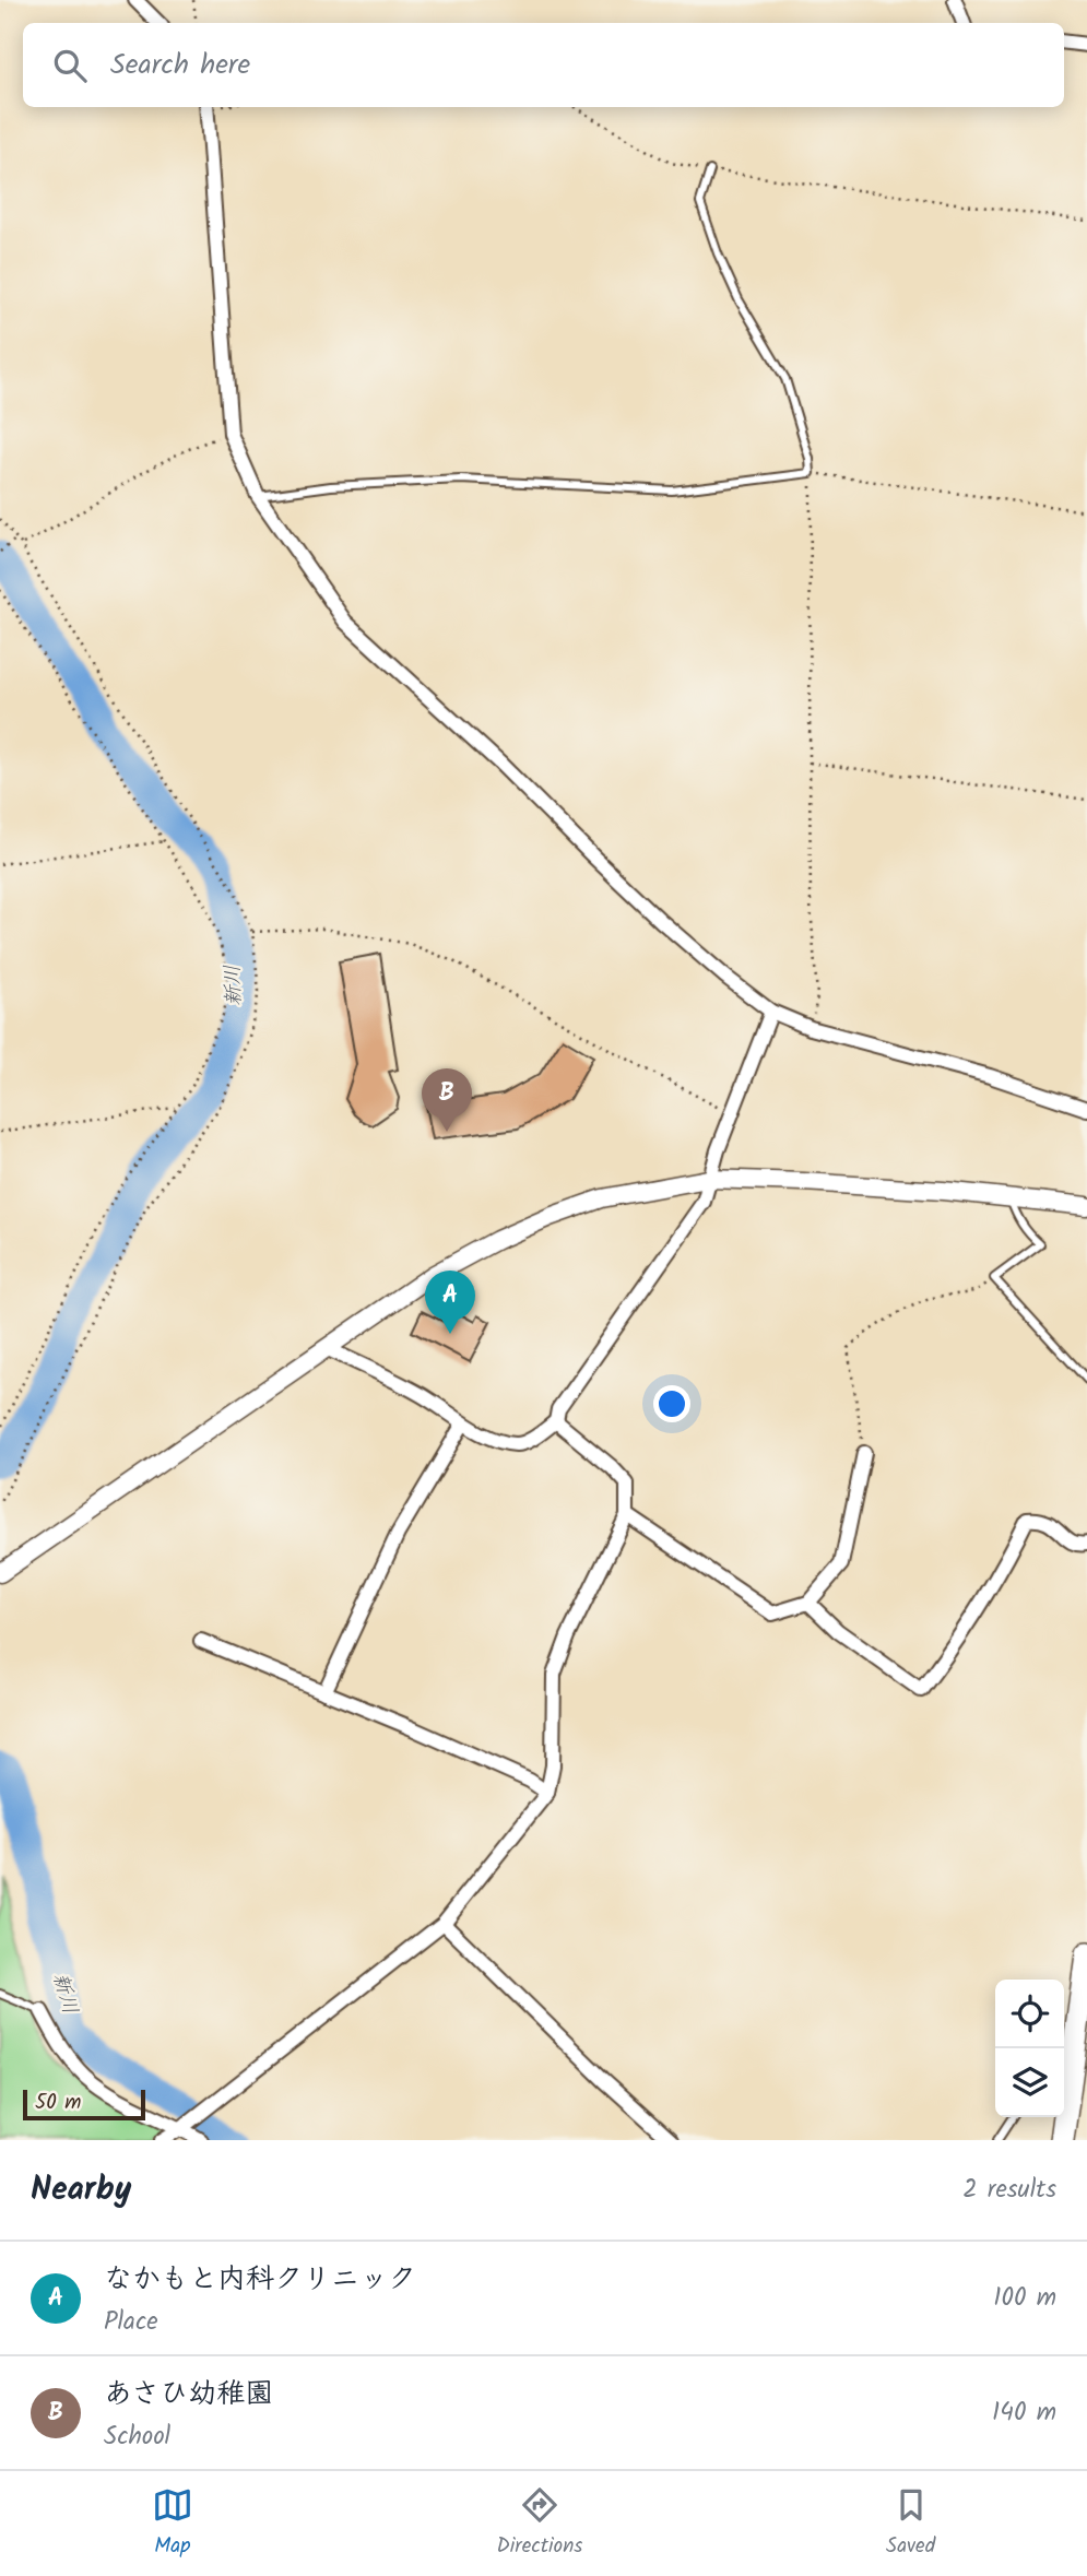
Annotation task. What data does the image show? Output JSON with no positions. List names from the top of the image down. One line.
{"water":["新川"],"scale_bar":"50 m","page":{"search":"Search here","pins":["B","A"],"scale":"50 m","heading":["Nearby","2 results"],"list":[{"mark":"A","name":"なかもと内科クリニック","note":"Place","value":"100 m"},{"mark":"B","name":"あさひ幼稚園","note":"School","value":"140 m"}],"nav":["Map","Directions","Saved"]}}
